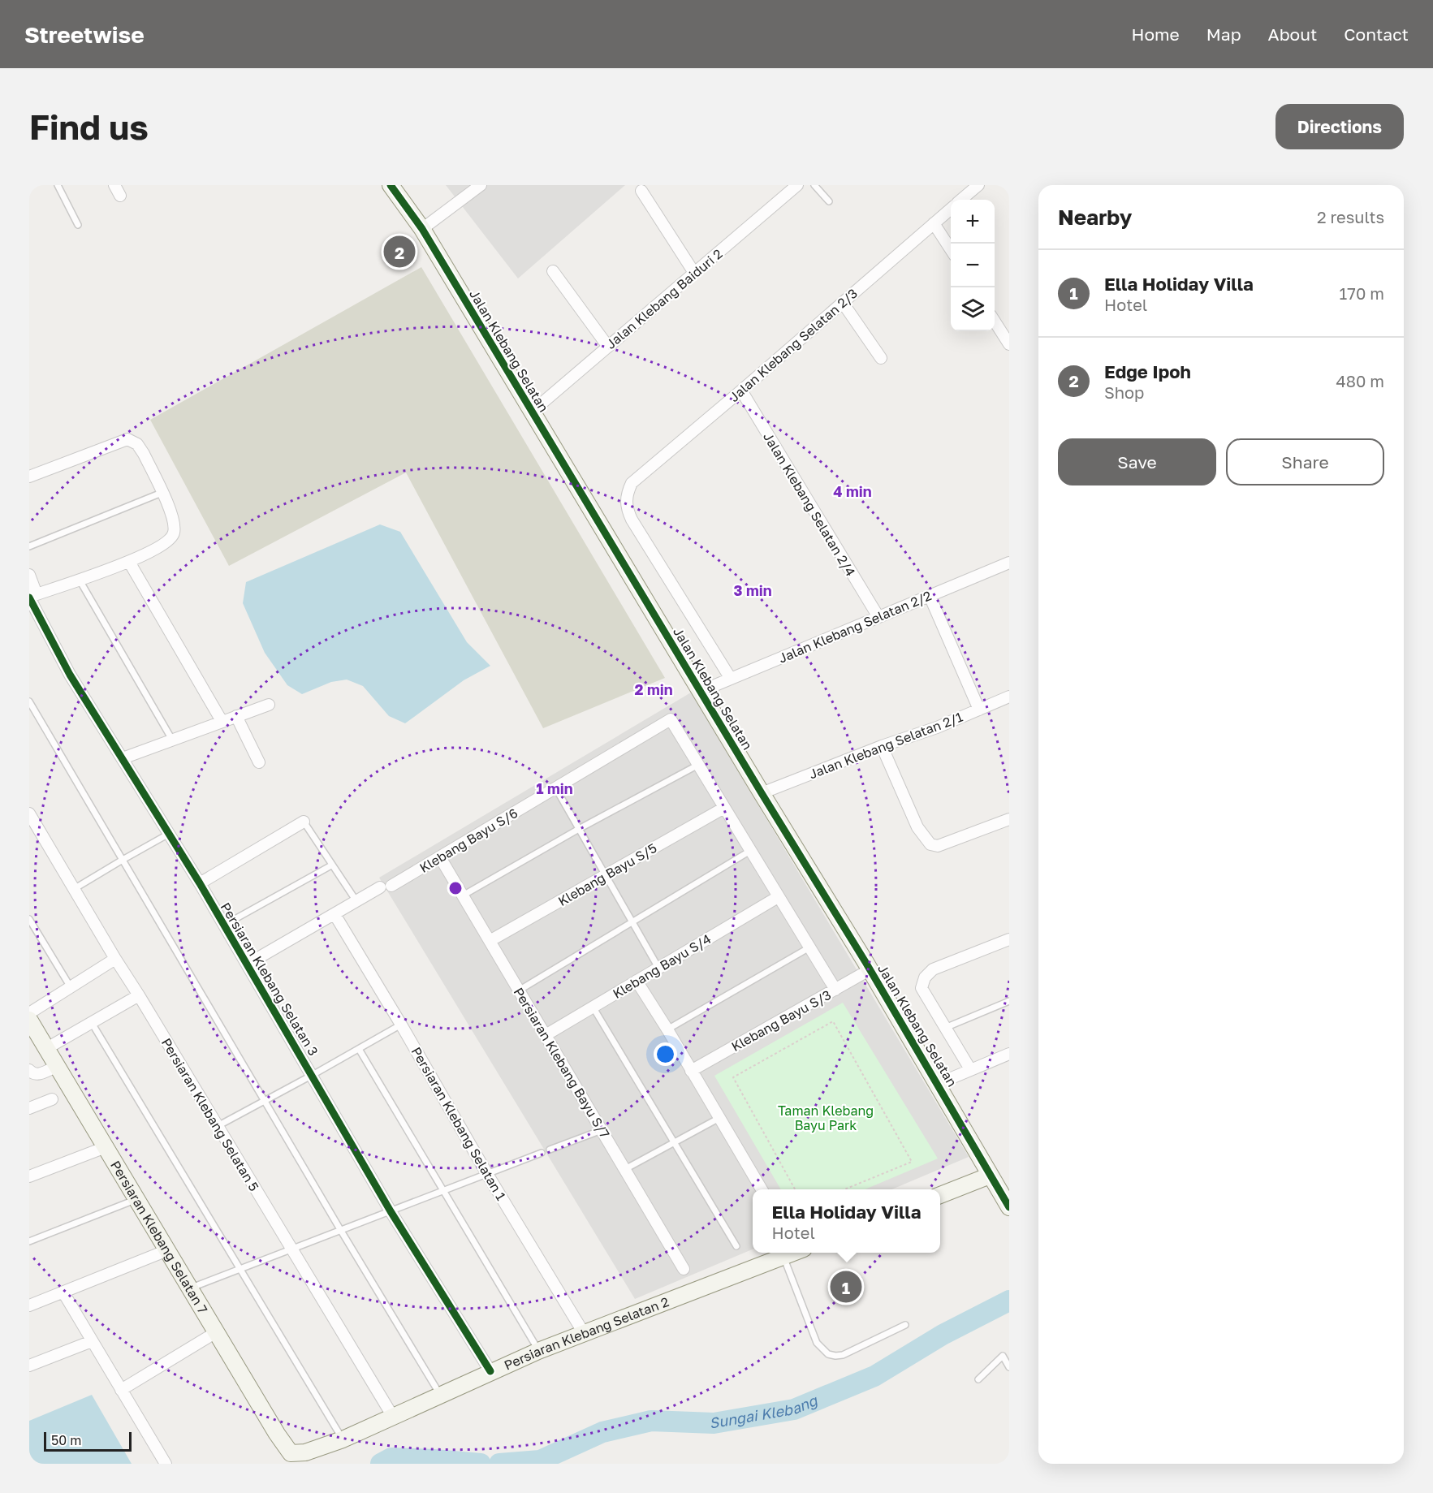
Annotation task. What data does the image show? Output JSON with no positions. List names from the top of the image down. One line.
{"streets":{"street":["Jalan Klebang Baiduri 2","Jalan Klebang Selatan 2/3","Jalan Klebang Selatan","Jalan Klebang Selatan 2/4","Jalan Klebang Selatan 2/2","Jalan Klebang Selatan 2/1","Klebang Bayu S/6","Klebang Bayu S/5","Klebang Bayu S/4","Persiaran Klebang Selatan 3","Klebang Bayu S/3","Persiaran Klebang Bayu S/7","Persiaran Klebang Selatan 5","Persiaran Klebang Selatan 1","Persiaran Klebang Selatan 7","Persiaran Klebang Selatan 2"]},"crossings":[["Jalan Klebang Baiduri 2","Jalan Klebang Selatan"],["Jalan Klebang Selatan 2/3","Jalan Klebang Selatan 2/4"],["Jalan Klebang Selatan 2/3","Jalan Klebang Selatan 2/2"],["Jalan Klebang Selatan","Jalan Klebang Selatan 2/2"],["Jalan Klebang Selatan","Jalan Klebang Selatan 2/1"],["Jalan Klebang Selatan","Klebang Bayu S/3"],["Jalan Klebang Selatan 2/4","Jalan Klebang Selatan 2/2"],["Klebang Bayu S/6","Persiaran Klebang Selatan 3"],["Klebang Bayu S/6","Persiaran Klebang Bayu S/7"],["Klebang Bayu S/6","Persiaran Klebang Selatan 1"],["Klebang Bayu S/5","Persiaran Klebang Bayu S/7"],["Klebang Bayu S/4","Persiaran Klebang Bayu S/7"],["Persiaran Klebang Selatan 3","Persiaran Klebang Selatan 2"],["Persiaran Klebang Selatan 5","Persiaran Klebang Selatan 2"],["Persiaran Klebang Selatan 1","Persiaran Klebang Selatan 2"],["Persiaran Klebang Selatan 7","Persiaran Klebang Selatan 2"]],"water":["Sungai Klebang"],"parks":["Taman Klebang Bayu Park"],"scale_bar":"50 m","page":{"header":"Streetwise","nav":["Home","Map","About","Contact"],"buttons":["Directions",["Save","Share"]],"title":"Find us","heading":["Nearby","2 results"],"map_buttons":["+","−"],"pins":["2","1"],"list":[{"mark":"1","name":"Ella Holiday Villa","note":"Hotel","value":"170 m"},{"mark":"2","name":"Edge Ipoh","note":"Shop","value":"480 m"}],"popup":["Ella Holiday Villa","Hotel"],"scale":"50 m"},"rings":["4 min","3 min","2 min","1 min"]}
